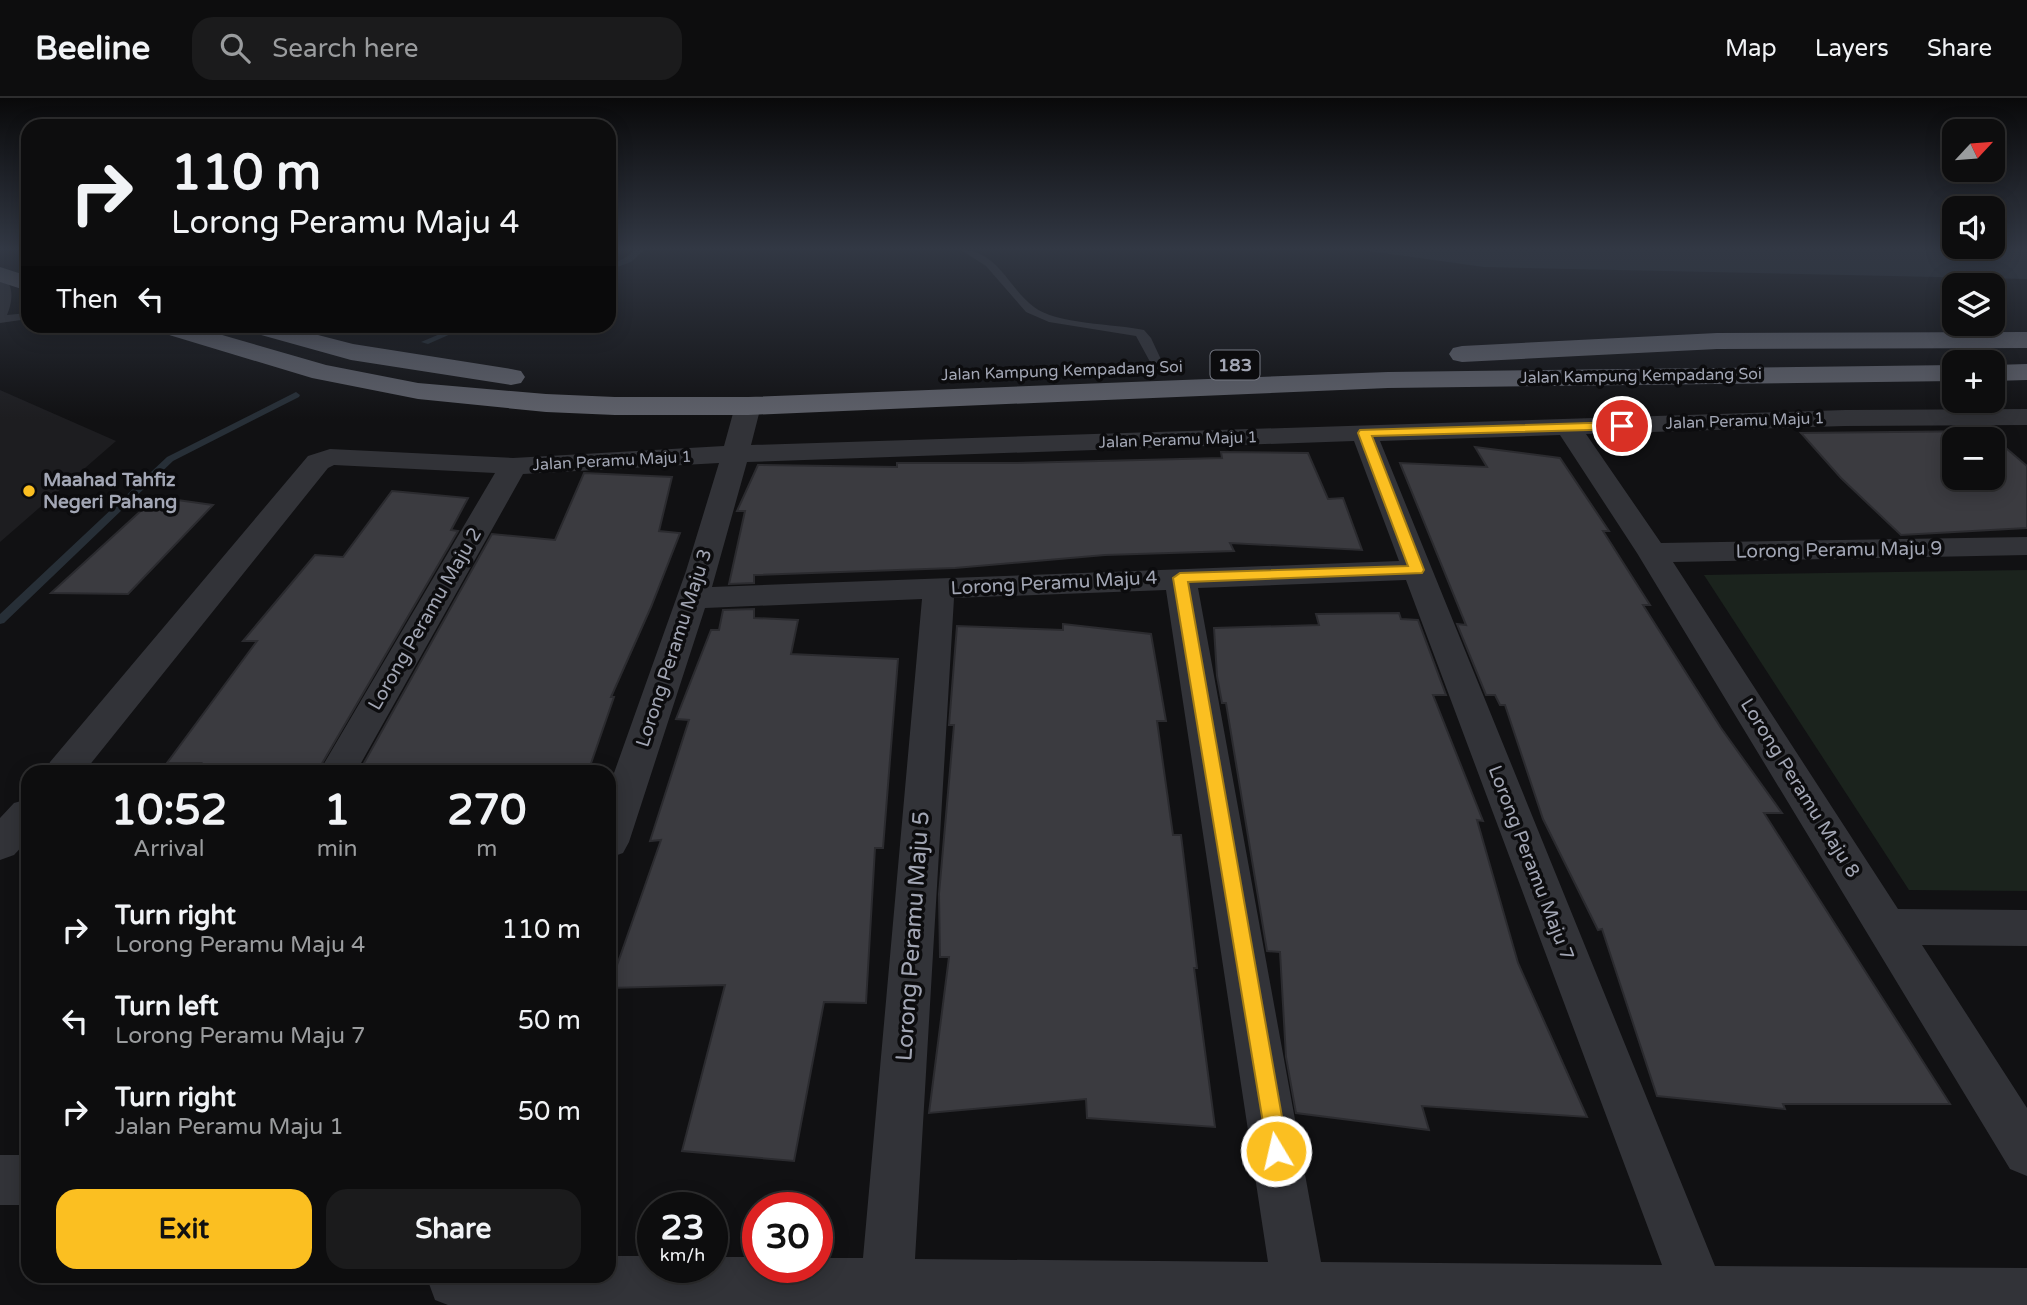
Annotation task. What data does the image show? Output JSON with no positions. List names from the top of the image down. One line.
{"streets":{"highway":["183","Jalan Kampung Kempadang Soi"],"street":["Jalan Peramu Maju 1","Lorong Peramu Maju 9","Lorong Peramu Maju 4","Lorong Peramu Maju 2","Lorong Peramu Maju 3","Lorong Peramu Maju 8","Lorong Peramu Maju 7","Lorong Peramu Maju 5"]},"crossings":[["Jalan Kampung Kempadang Soi","Lorong Peramu Maju 3"],["Jalan Peramu Maju 1","Lorong Peramu Maju 2"],["Jalan Peramu Maju 1","Lorong Peramu Maju 3"],["Jalan Peramu Maju 1","Lorong Peramu Maju 8"],["Jalan Peramu Maju 1","Lorong Peramu Maju 7"],["Lorong Peramu Maju 9","Lorong Peramu Maju 8"],["Lorong Peramu Maju 4","Lorong Peramu Maju 3"],["Lorong Peramu Maju 4","Lorong Peramu Maju 7"],["Lorong Peramu Maju 4","Lorong Peramu Maju 5"]],"places":["Maahad Tahfiz Negeri Pahang"],"north":"top right","page":{"header":"Beeline","search":"Search here","nav":["Map","Layers","Share"],"map_buttons":["+","−"],"turn":["110 m","Lorong Peramu Maju 4"],"then":"Then","eta":["10:52","Arrival","1","min","270","m"],"list":[{"name":"Turn right","note":"Lorong Peramu Maju 4","value":"110 m"},{"name":"Turn left","note":"Lorong Peramu Maju 7","value":"50 m"},{"name":"Turn right","note":"Jalan Peramu Maju 1","value":"50 m"}],"buttons":["Exit","Share"],"speed":"23 km/h","limit":"30"}}
